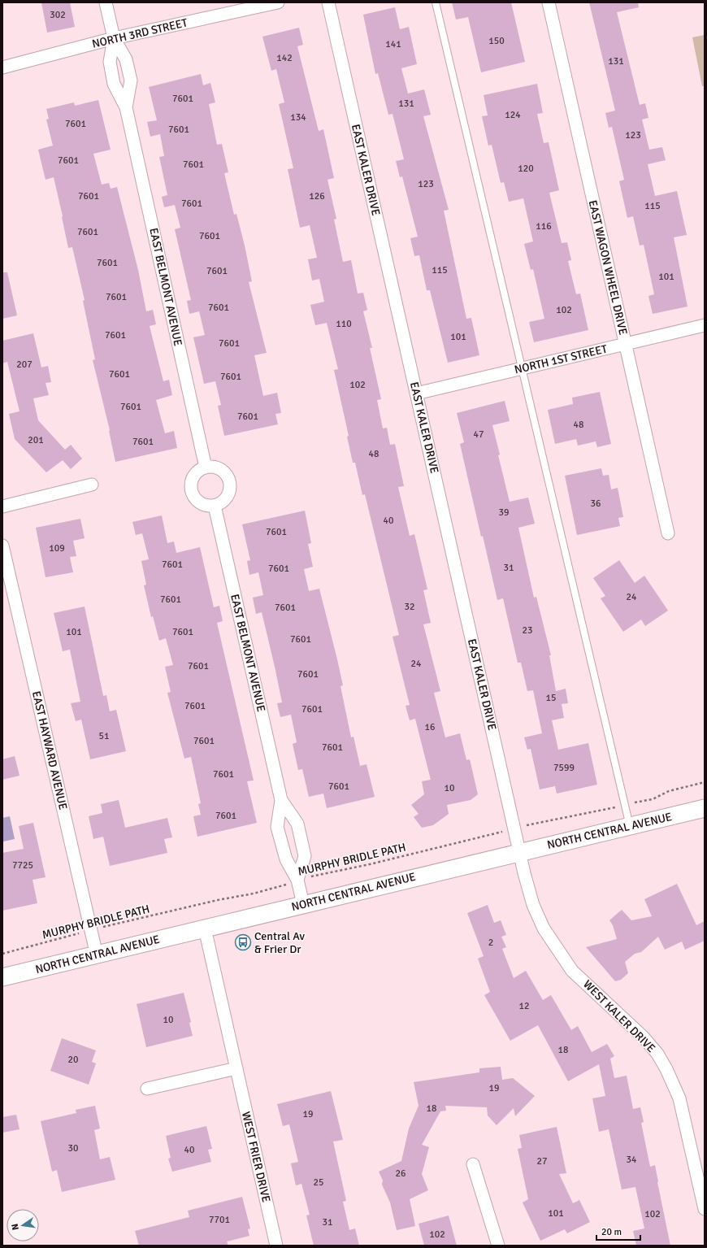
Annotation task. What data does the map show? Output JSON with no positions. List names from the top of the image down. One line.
{"streets":{"main road":["NORTH CENTRAL AVENUE"],"street":["NORTH 3RD STREET","EAST KALER DRIVE","EAST WAGON WHEEL DRIVE","EAST BELMONT AVENUE","NORTH 1ST STREET","EAST HAYWARD AVENUE","WEST KALER DRIVE","WEST FRIER DRIVE"],"path":["MURPHY BRIDLE PATH"]},"crossings":[["NORTH 3RD STREET","EAST BELMONT AVENUE"],["EAST KALER DRIVE","NORTH 1ST STREET"],["EAST KALER DRIVE","NORTH CENTRAL AVENUE"],["EAST KALER DRIVE","MURPHY BRIDLE PATH"],["EAST KALER DRIVE","WEST KALER DRIVE"],["EAST WAGON WHEEL DRIVE","NORTH 1ST STREET"],["EAST BELMONT AVENUE","NORTH CENTRAL AVENUE"],["EAST BELMONT AVENUE","MURPHY BRIDLE PATH"],["EAST HAYWARD AVENUE","NORTH CENTRAL AVENUE"],["EAST HAYWARD AVENUE","MURPHY BRIDLE PATH"],["NORTH CENTRAL AVENUE","WEST KALER DRIVE"],["NORTH CENTRAL AVENUE","WEST FRIER DRIVE"]],"places":{"bus stop":["Central Av & Frier Dr"]},"house_numbers":["302","150","141","142","131","7601","131","124","134","7601","7601","123","7601","7601","120","123","7601","126","7601","115","116","7601","7601","7601","115","7601","101","7601","7601","102","110","7601","101","7601","207","7601","7601","102","7601","7601","48","47","201","7601","48","36","39","40","7601","109","7601","31","7601","24","7601","32","7601","23","101","7601","7601","24","7601","7601","15","7601","7601","16","51","7601","7601","7599","7601","7601","10","7601","7725","2","12","10","18","20","19","18","19","30","40","34","27","26","25","101","102","7701","31","102"],"scale_bar":"20 m","north":"left"}
